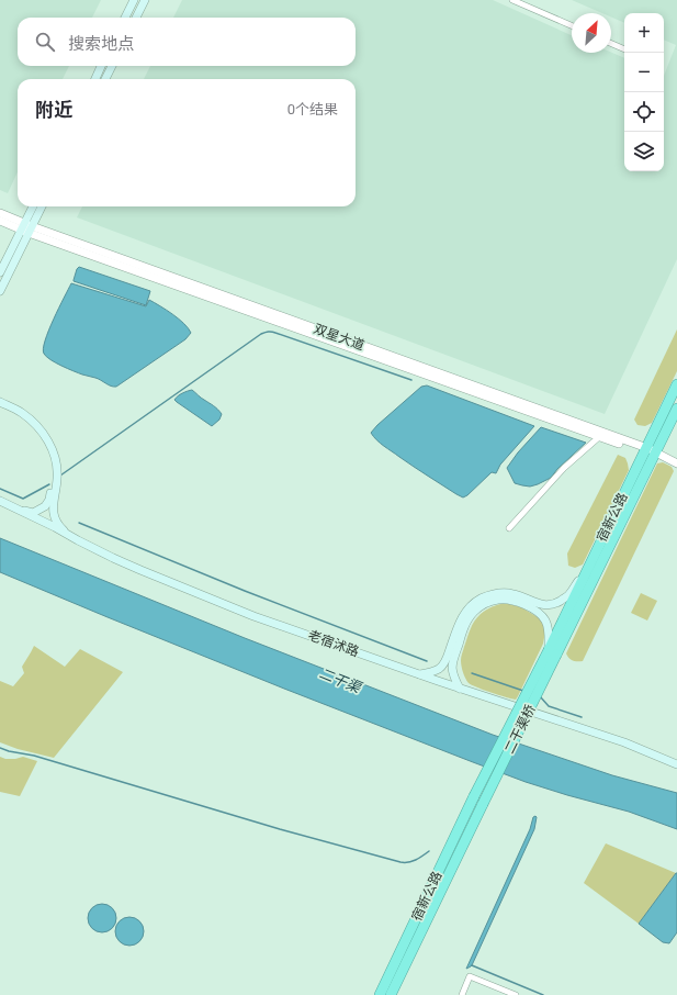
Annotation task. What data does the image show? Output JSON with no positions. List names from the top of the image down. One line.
{"streets":{"highway":["宿新公路","二干渠桥"],"main road":["老宿沭路"],"street":["双星大道"]},"crossings":[["双星大道","宿新公路"],["宿新公路","二干渠桥"]],"water":["二干渠"],"north":"top right","page":{"map_buttons":["+","−"],"search":"搜索地点","heading":["附近","0个结果"]}}
